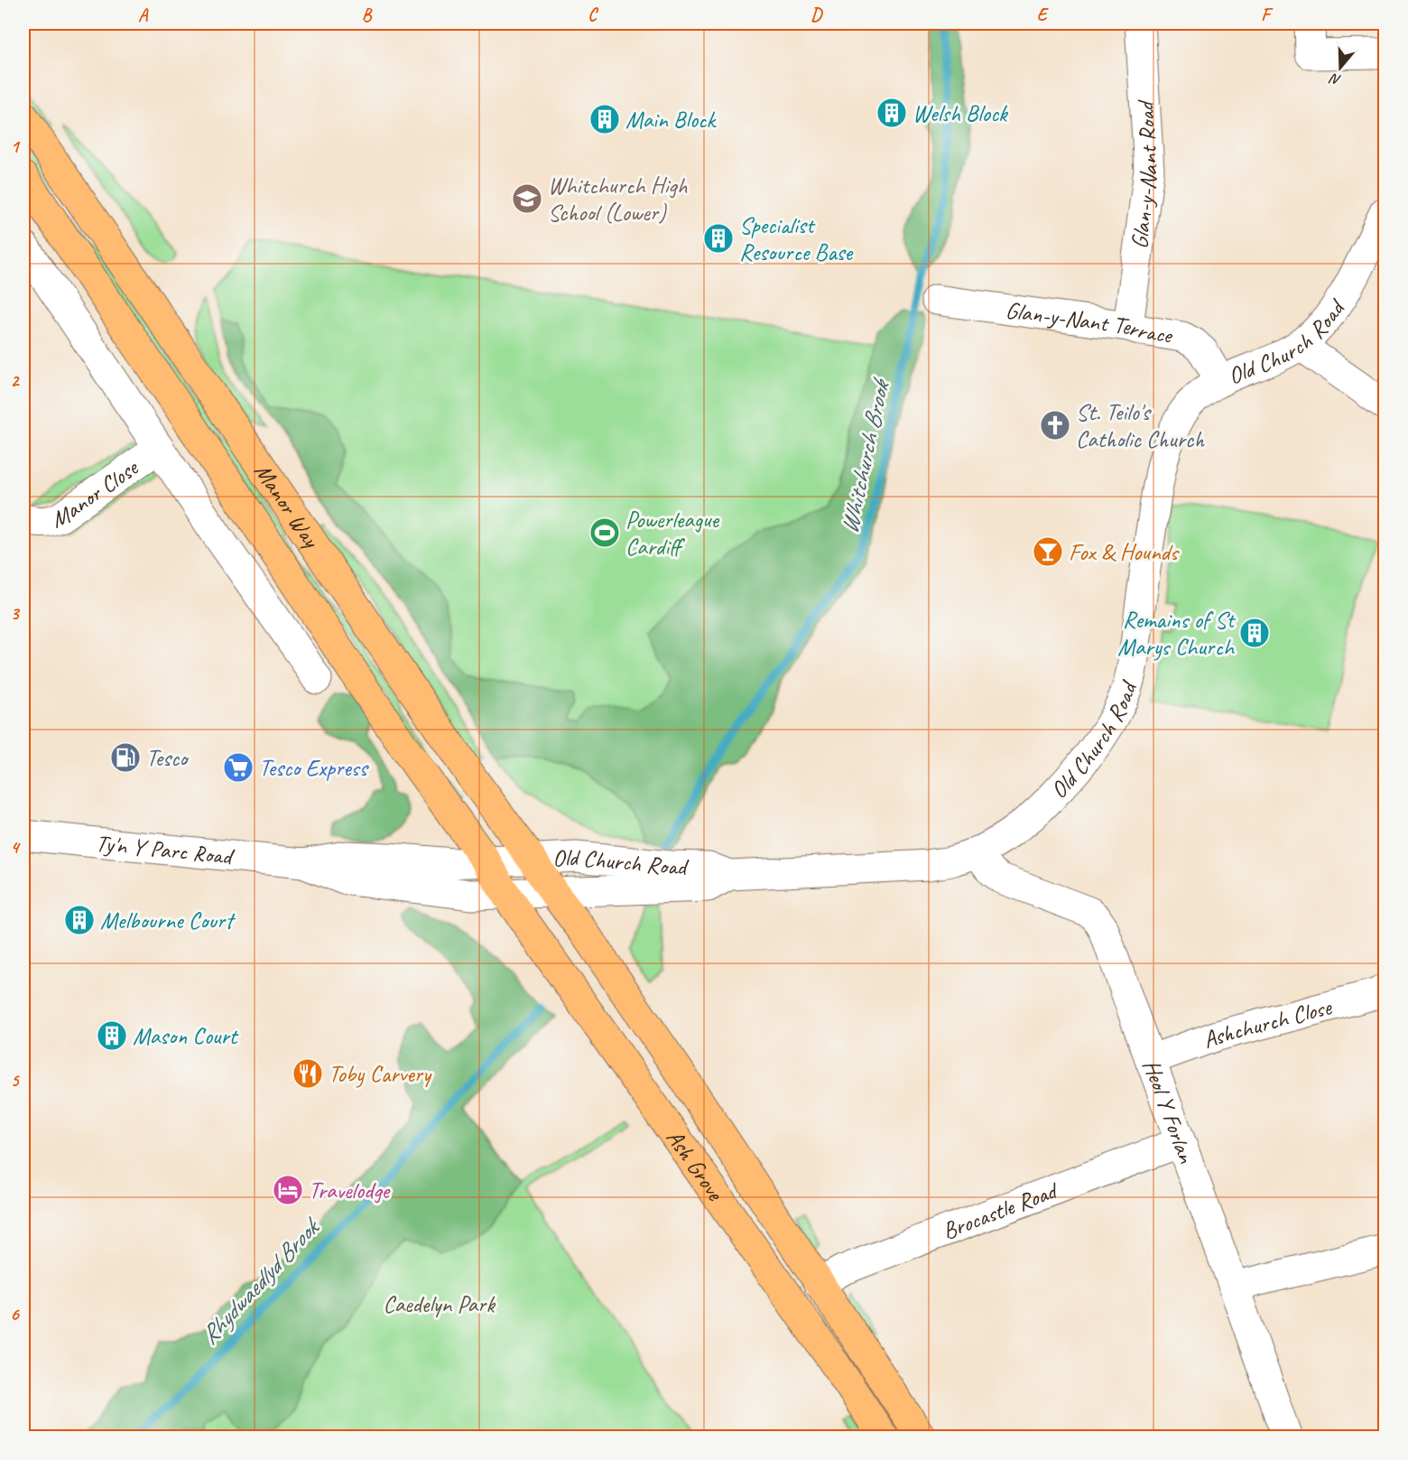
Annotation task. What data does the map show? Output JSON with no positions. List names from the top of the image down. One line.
{"streets":{"highway":["Manor Way","Ash Grove"],"street":["Glan-y-Nant Road","Glan-y-Nant Terrace","Old Church Road","Manor Close","Ty'n Y Parc Road","Ashchurch Close","Heol Y Forlan","Brocastle Road"]},"crossings":[["Glan-y-Nant Road","Glan-y-Nant Terrace"],["Glan-y-Nant Terrace","Old Church Road"],["Old Church Road","Manor Way"],["Old Church Road","Ty'n Y Parc Road"],["Old Church Road","Heol Y Forlan"],["Old Church Road","Ash Grove"],["Manor Way","Ty'n Y Parc Road"],["Manor Way","Ash Grove"],["Ty'n Y Parc Road","Ash Grove"],["Ashchurch Close","Heol Y Forlan"],["Heol Y Forlan","Brocastle Road"],["Ash Grove","Brocastle Road"]],"water":["Whitchurch Brook","Rhydwaedlyd Brook"],"parks":["Caedelyn Park"],"places":{"building":["Welsh Block","Main Block","Specialist Resource Base","Remains of St Marys Church","Melbourne Court","Mason Court"],"school or university":["Whitchurch High School (Lower)"],"church":["St. Teilo's Catholic Church"],"sports":["Powerleague Cardiff"],"bar":["Fox & Hounds"],"fuel station":["Tesco"],"supermarket":["Tesco Express"],"restaurant":["Toby Carvery"],"hotel":["Travelodge"]},"north":"bottom","grid":{"columns":["A","B","C","D","E","F"],"rows":["1","2","3","4","5","6"]}}
